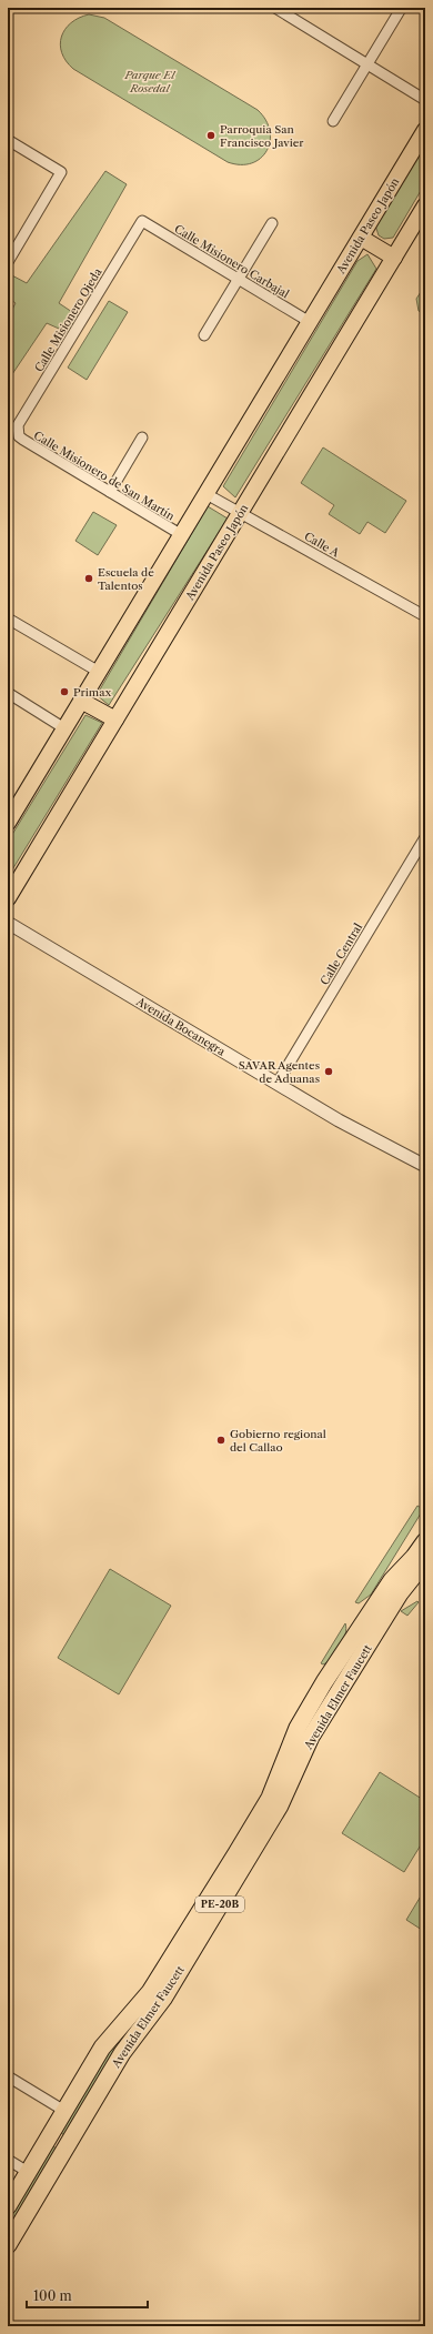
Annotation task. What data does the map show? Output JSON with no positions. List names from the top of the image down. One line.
{"streets":{"highway":["Avenida Elmer Faucett","PE-20B"],"main road":["Avenida Paseo Japón"],"street":["Calle Misionero Carbajal","Calle Misionero Ojeda","Calle Misionero de San Martín","Calle A","Calle Central","Avenida Bocanegra"]},"crossings":[["Avenida Paseo Japón","Calle Misionero Carbajal"],["Avenida Paseo Japón","Calle Misionero de San Martín"],["Avenida Paseo Japón","Calle A"],["Calle Misionero Carbajal","Calle Misionero Ojeda"],["Calle Misionero Ojeda","Calle Misionero de San Martín"],["Calle Central","Avenida Bocanegra"]],"parks":["Parque El Rosedal"],"places":["Parroquia San Francisco Javier","Escuela de Talentos","Primax","SAVAR Agentes de Aduanas","Gobierno regional del Callao"],"scale_bar":"100 m"}
